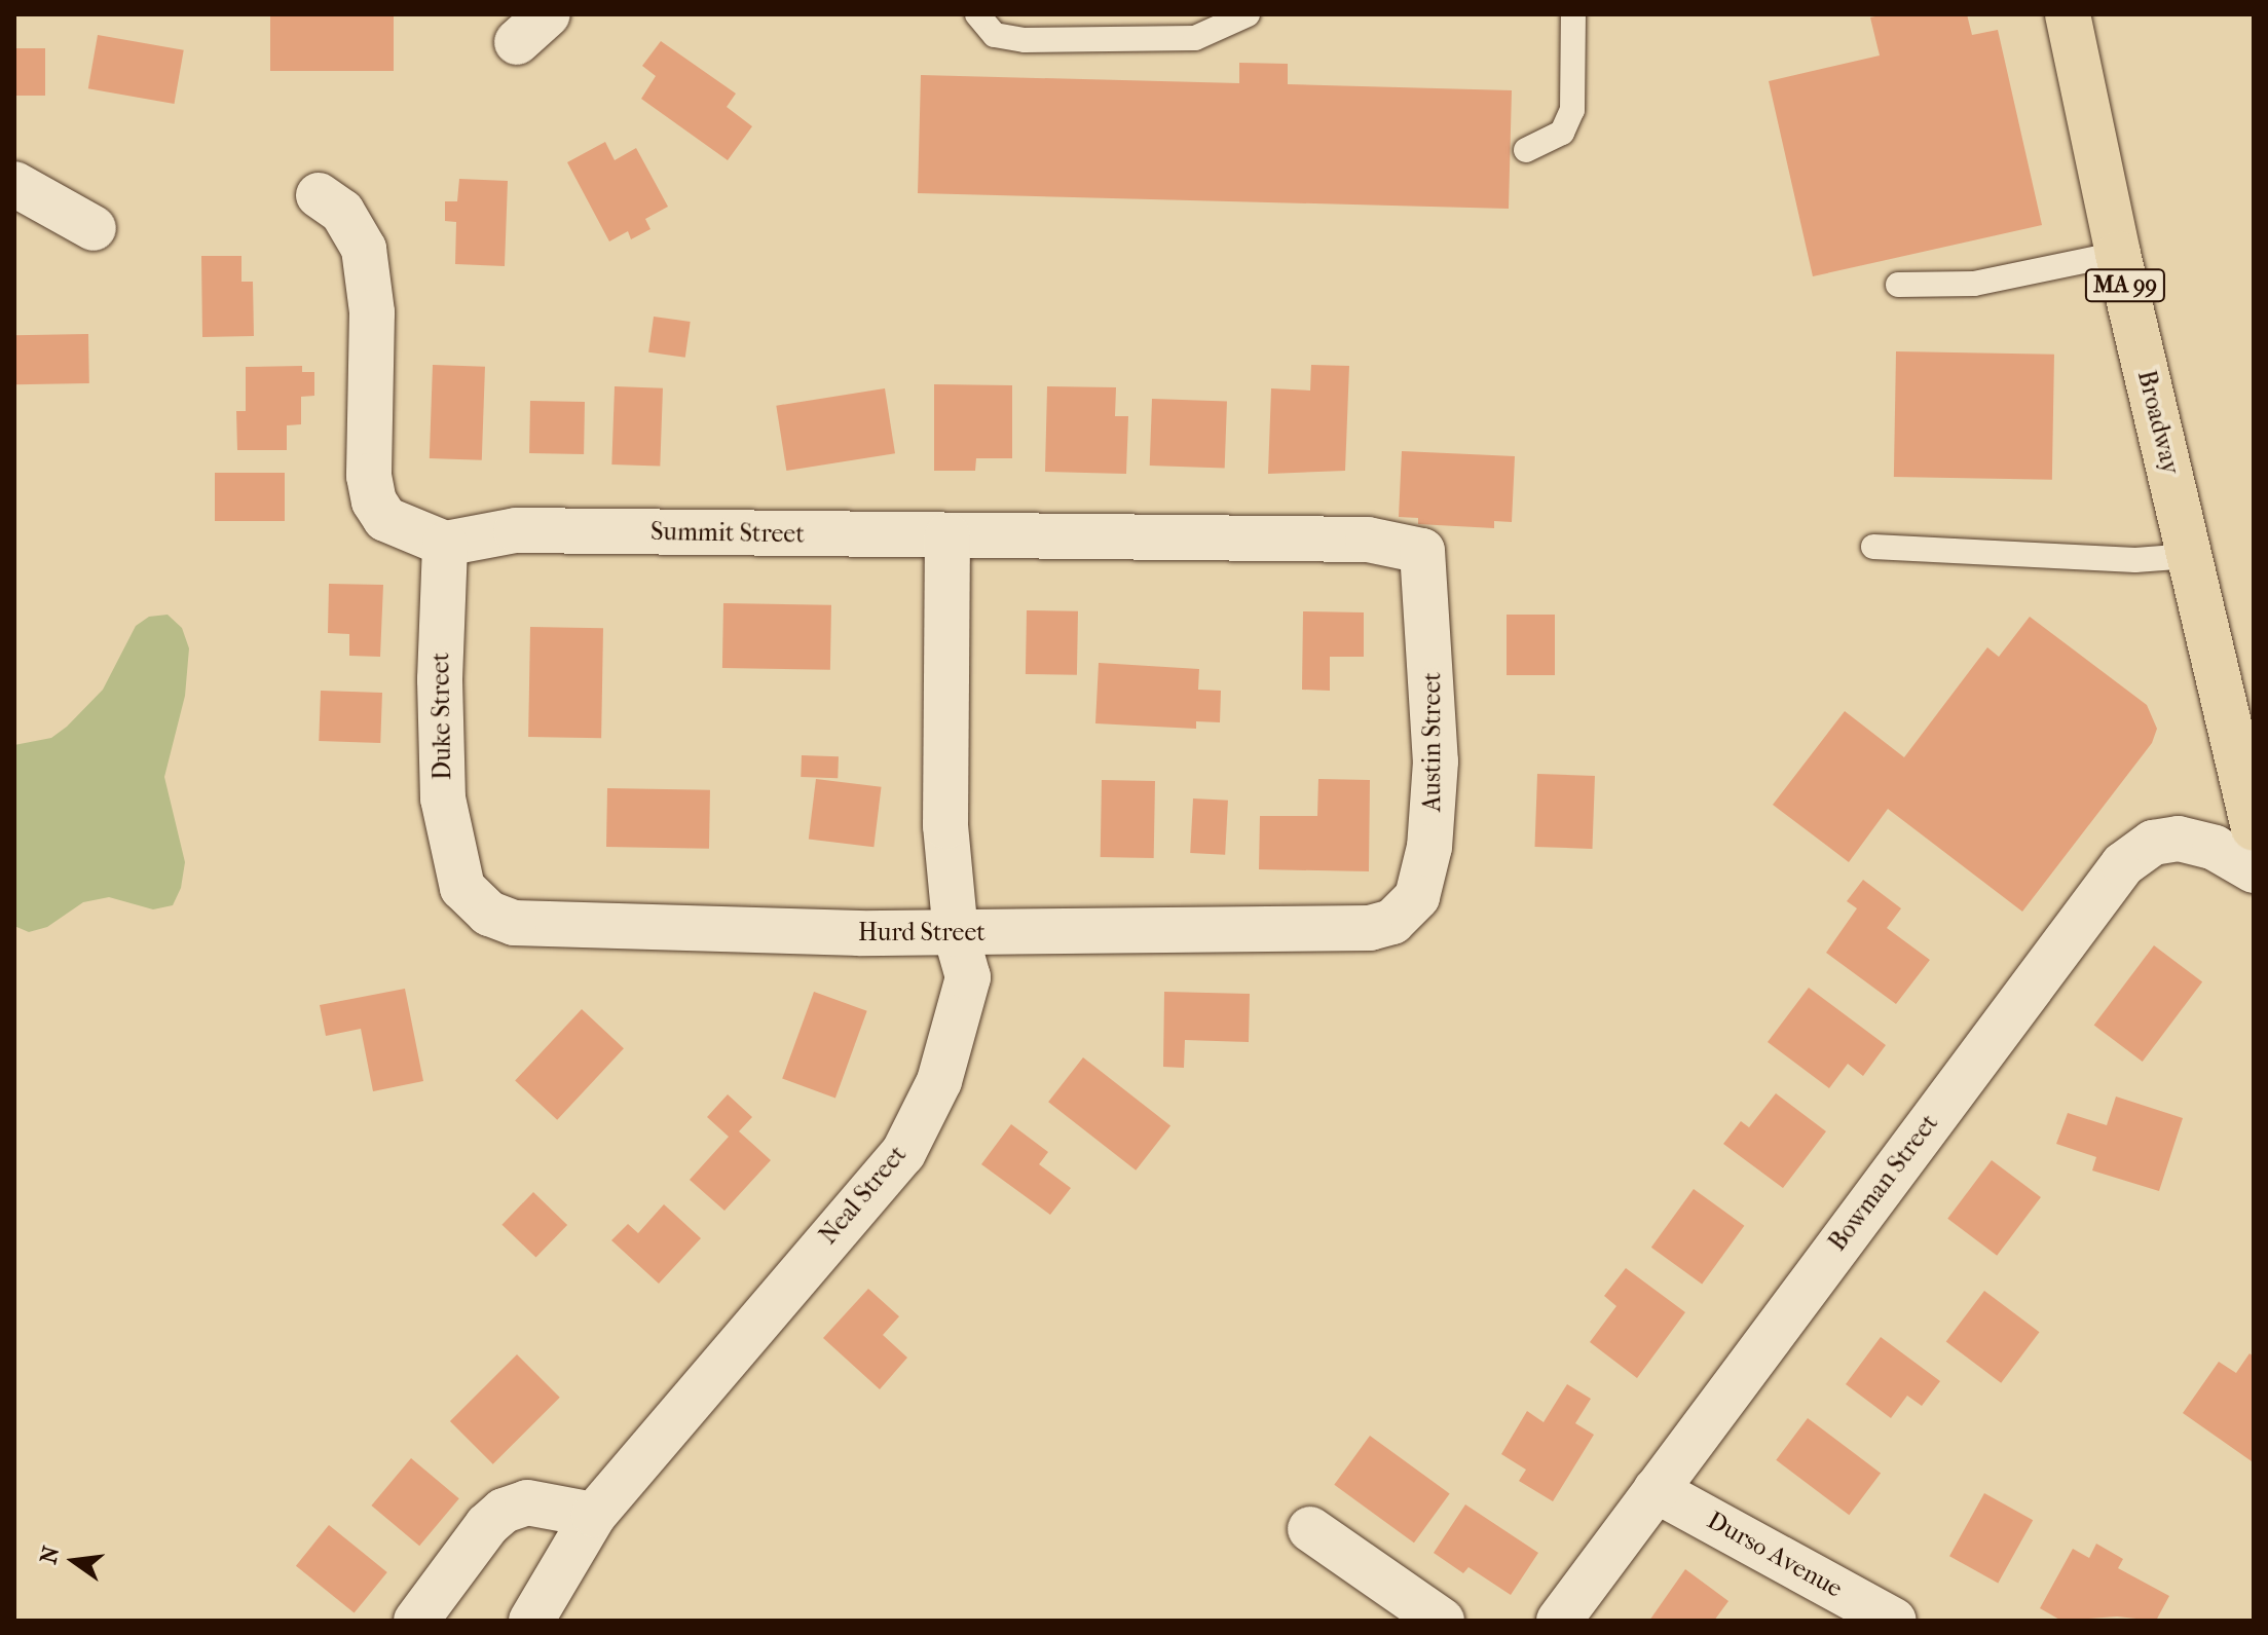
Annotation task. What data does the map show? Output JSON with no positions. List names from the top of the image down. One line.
{"streets":{"main road":["MA 99","Broadway"],"street":["Summit Street","Duke Street","Austin Street","Hurd Street","Bowman Street","Neal Street","Durso Avenue"]},"crossings":[["Summit Street","Duke Street"],["Summit Street","Austin Street"],["Summit Street","Neal Street"],["Duke Street","Hurd Street"],["Austin Street","Hurd Street"],["Hurd Street","Neal Street"],["Bowman Street","Durso Avenue"]],"north":"left"}
